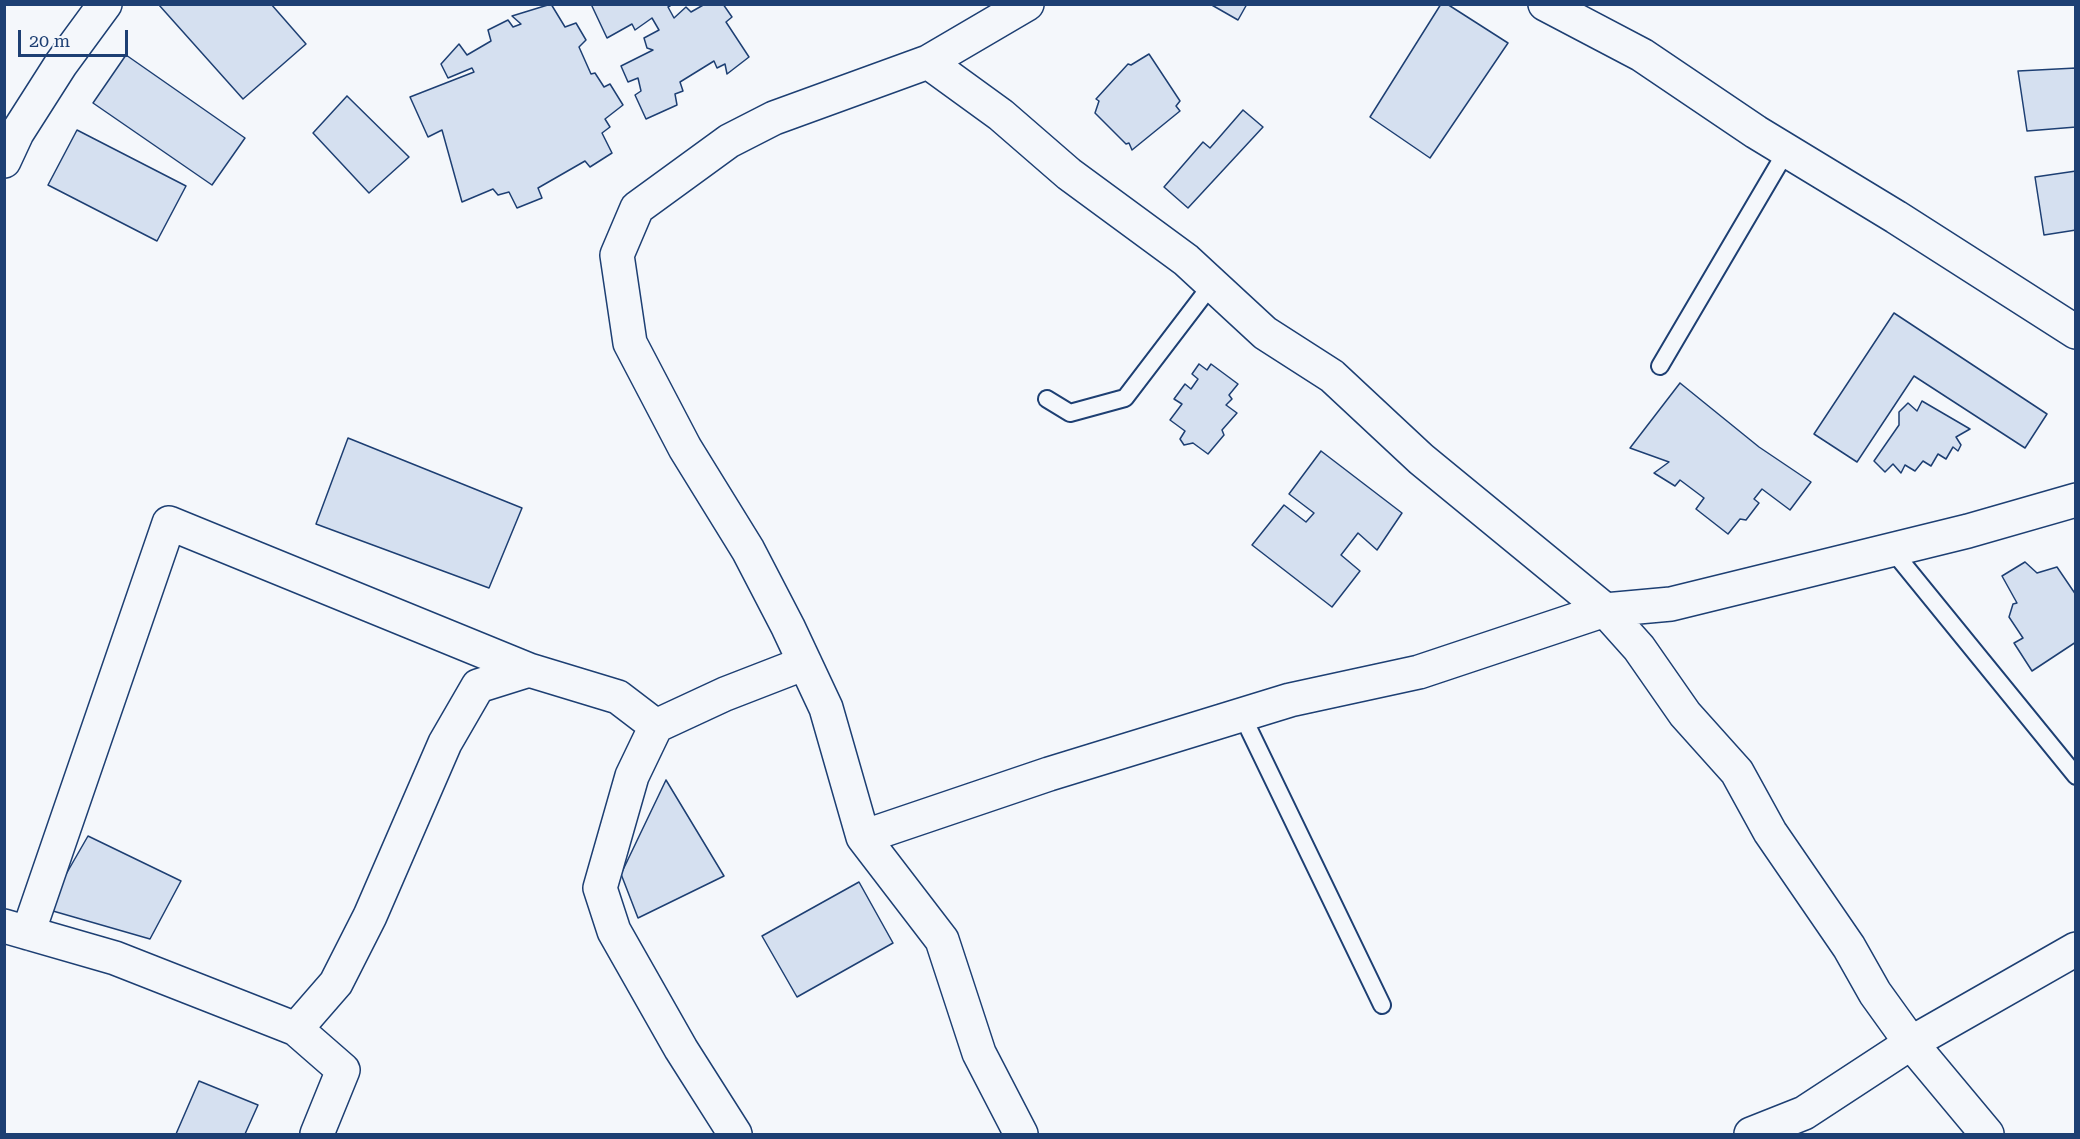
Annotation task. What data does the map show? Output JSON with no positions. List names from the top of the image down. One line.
{"scale_bar":"20 m"}
